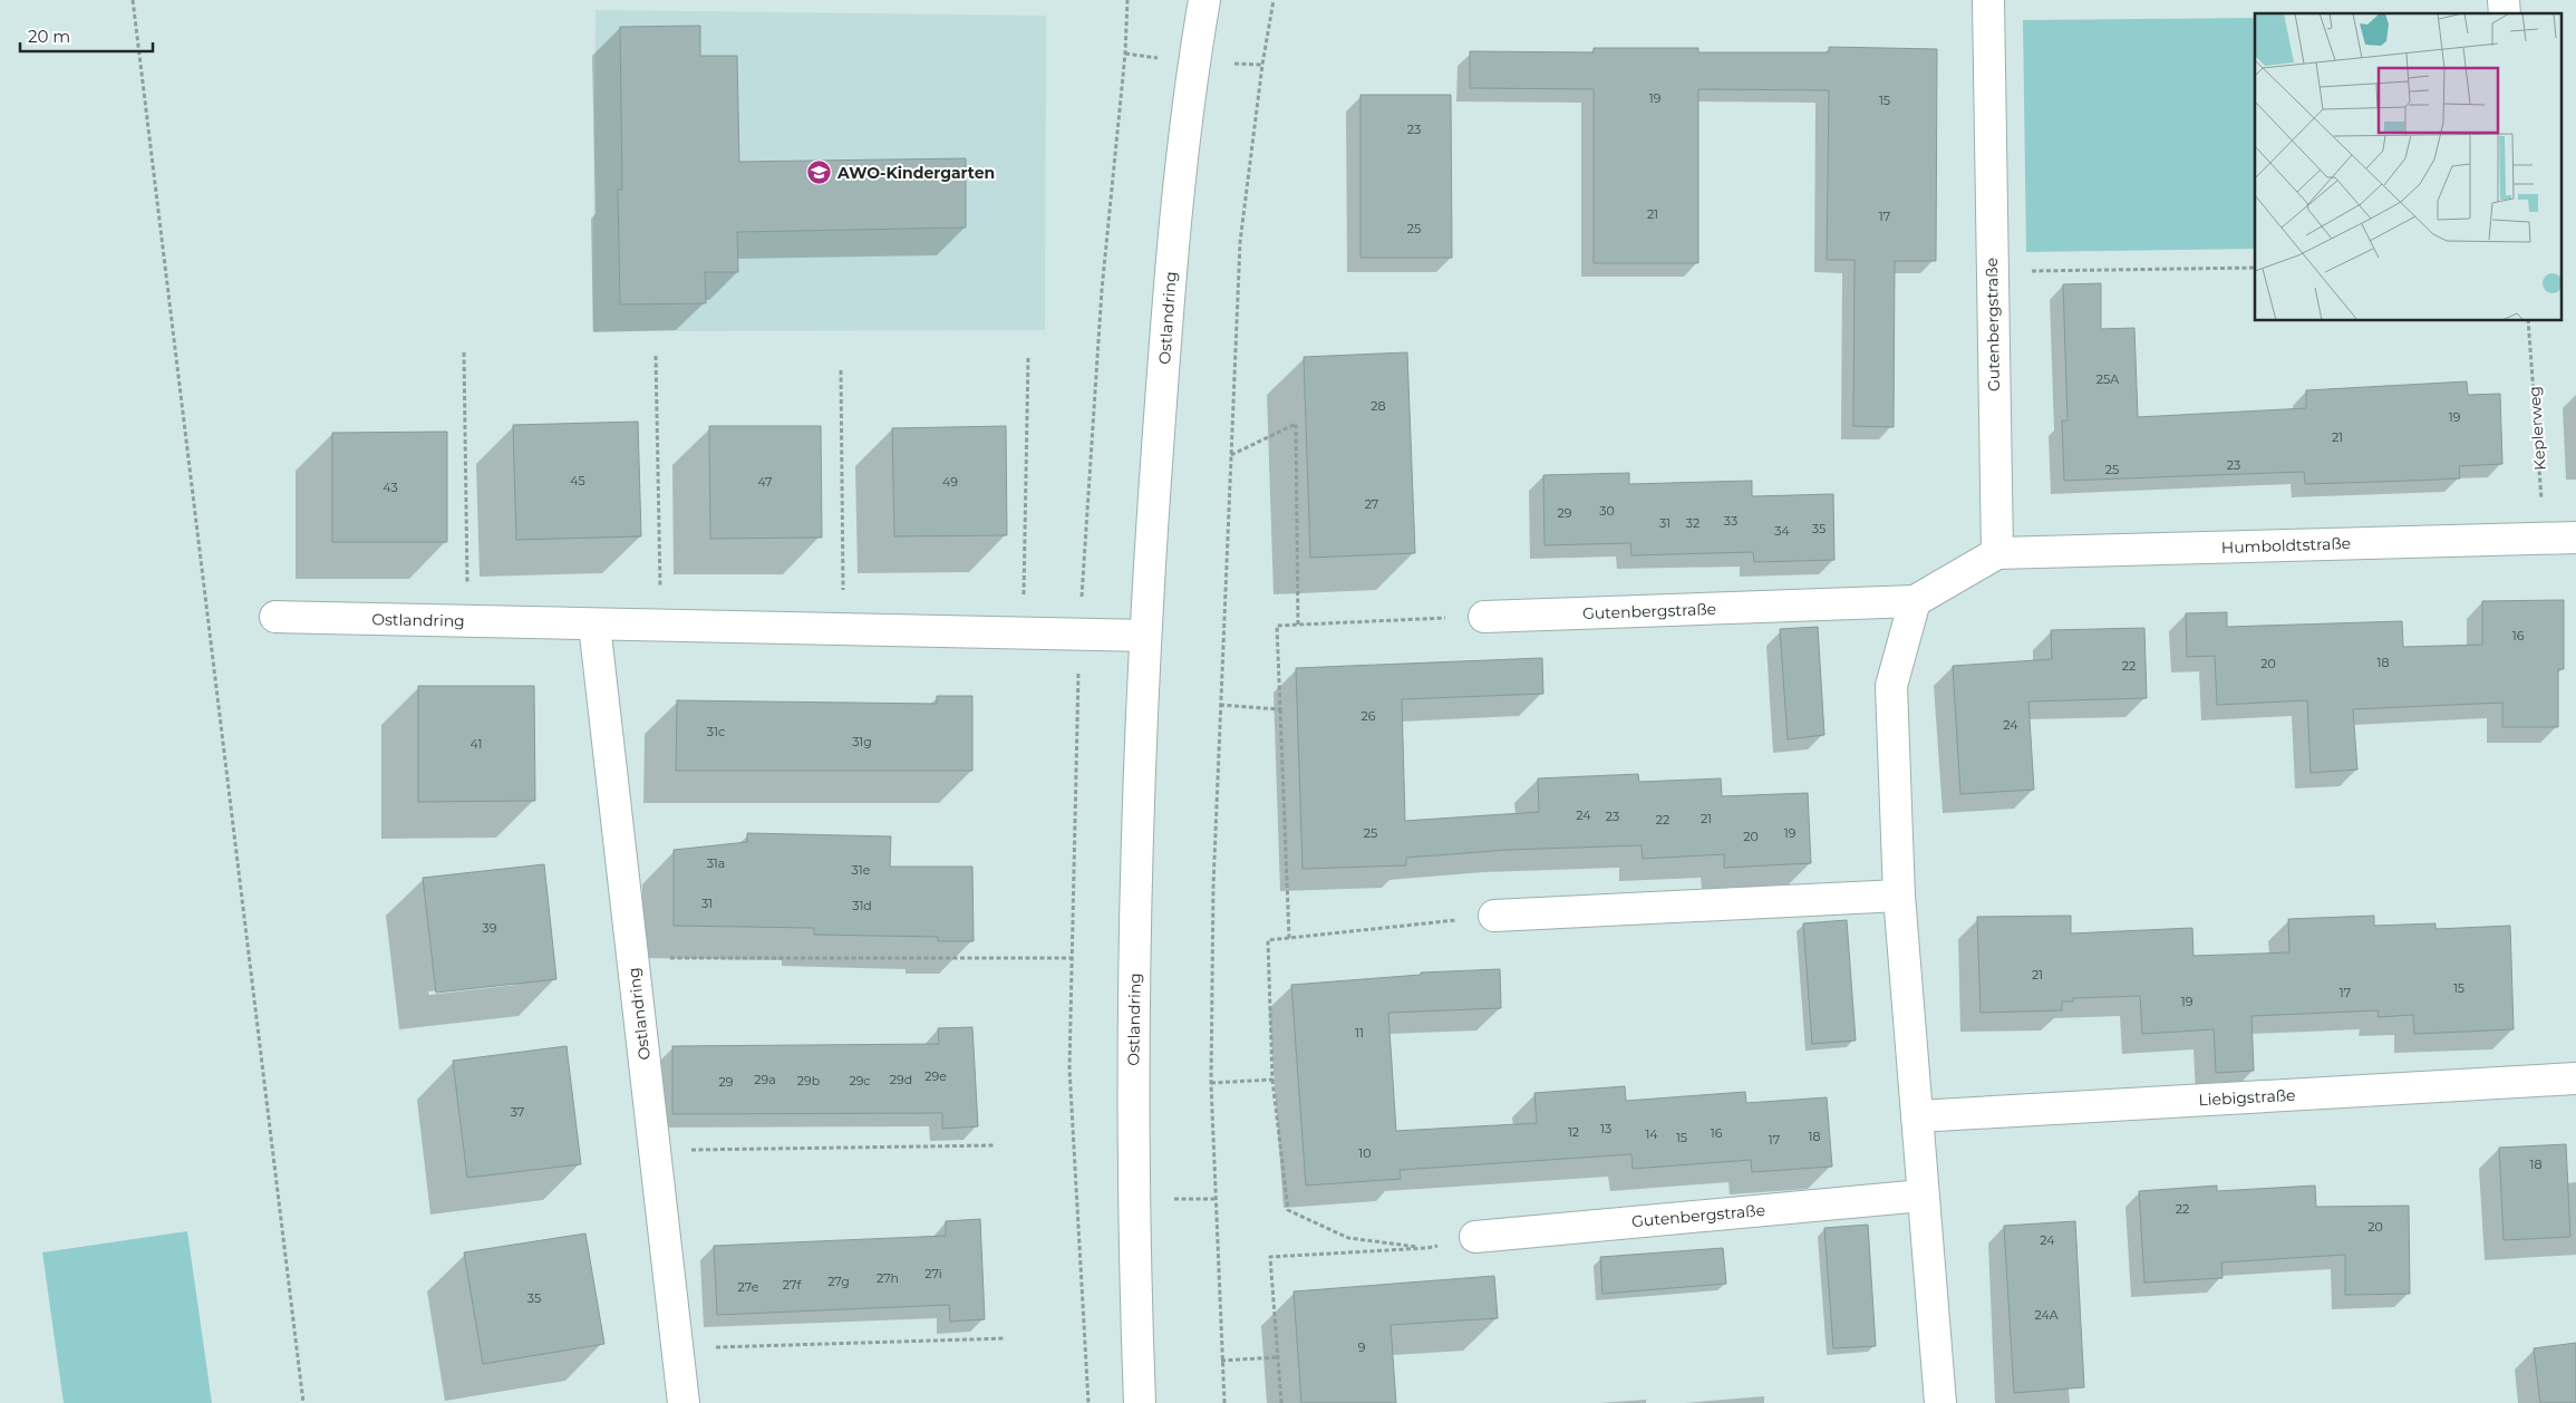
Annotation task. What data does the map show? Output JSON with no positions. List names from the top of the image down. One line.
{"streets":{"street":["Ostlandring","Gutenbergstraße","Humboldtstraße","Liebigstraße"],"path":["Keplerweg"]},"crossings":[["Gutenbergstraße","Humboldtstraße"],["Keplerweg","Humboldtstraße"]],"places":{"school or university":["AWO-Kindergarten"]},"house_numbers":["19","15","23","21","17","25","25A","28","19","21","23","25","45","47","49","43","27","30","29","33","31","32","35","34","16","18","20","22","26","24","31c","31g","41","24","23","21","22","25","19","20","31a","31e","31","31d","39","21","15","17","19","11","29e","29a","29d","29b","29c","29","37","13","12","16","14","18","15","17","10","18","22","20","24","27i","27h","27g","27f","27e","35","24A","9"],"scale_bar":"20 m"}
